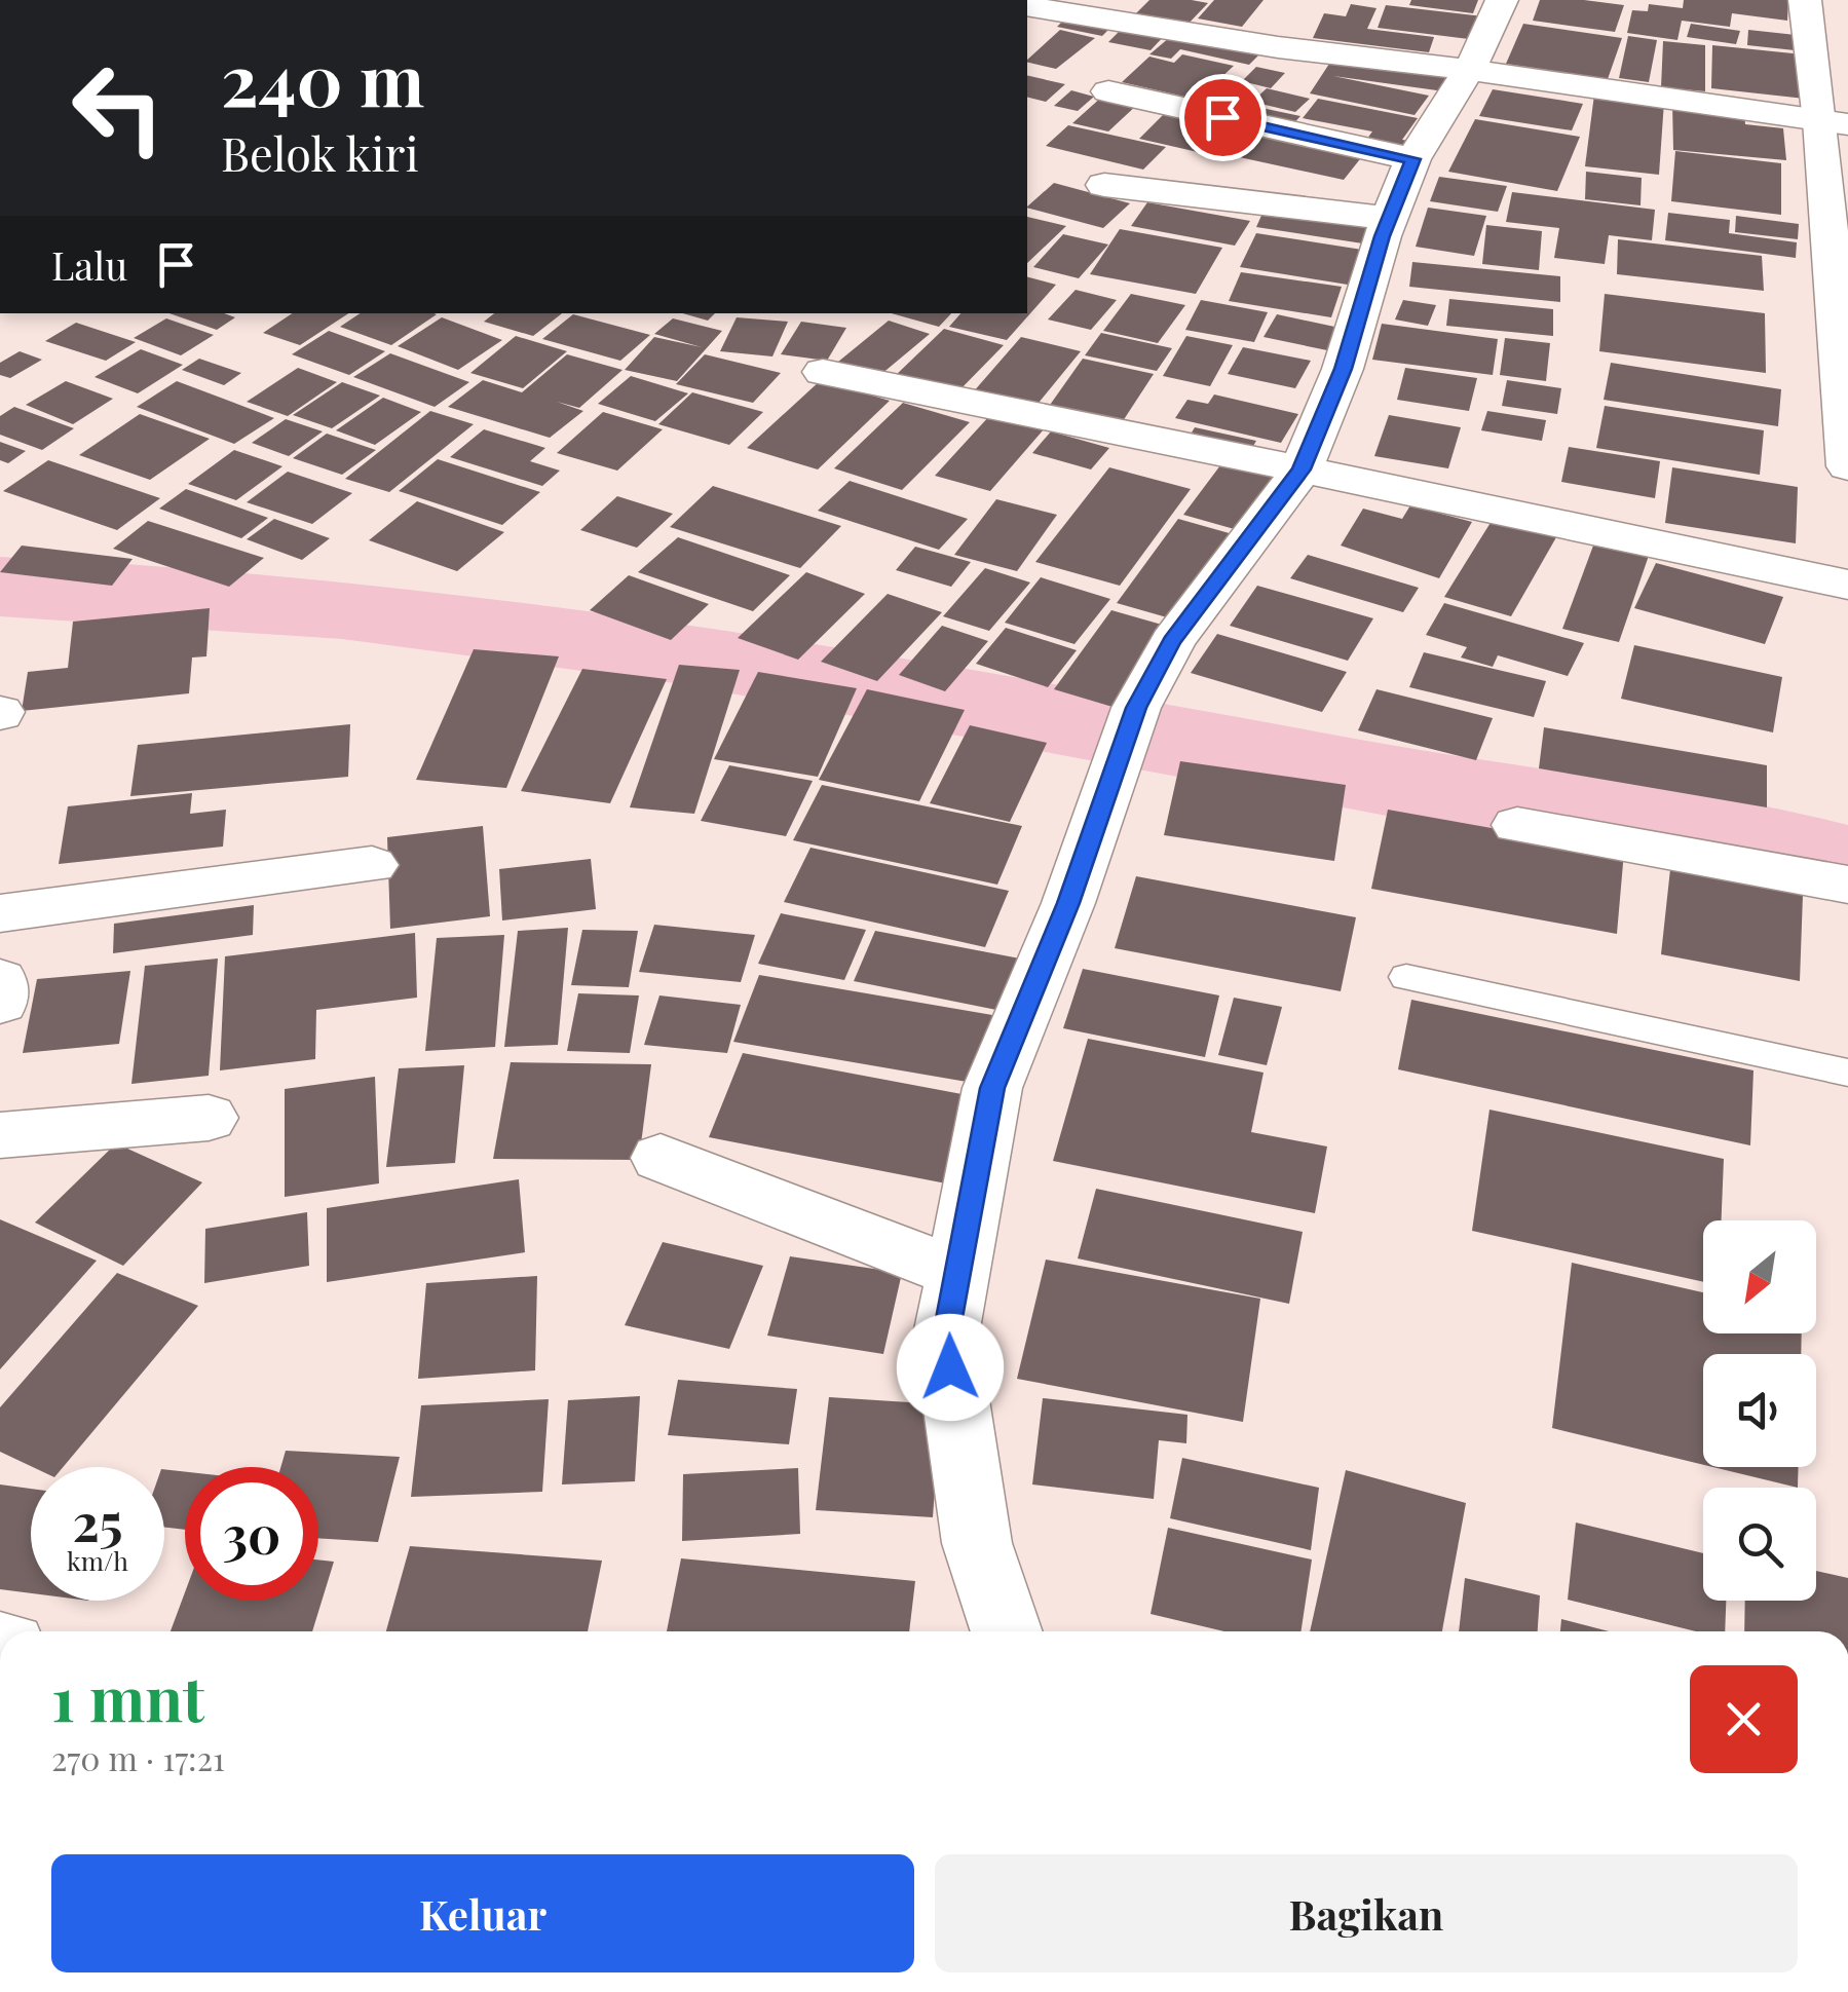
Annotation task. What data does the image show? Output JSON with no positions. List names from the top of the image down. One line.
{"north":"bottom left","page":{"turn":["240 m","Belok kiri"],"then":"Lalu","speed":"25 km/h","limit":"30","heading":["1 mnt","270 m · 17:21"],"buttons":["Keluar","Bagikan"]}}
